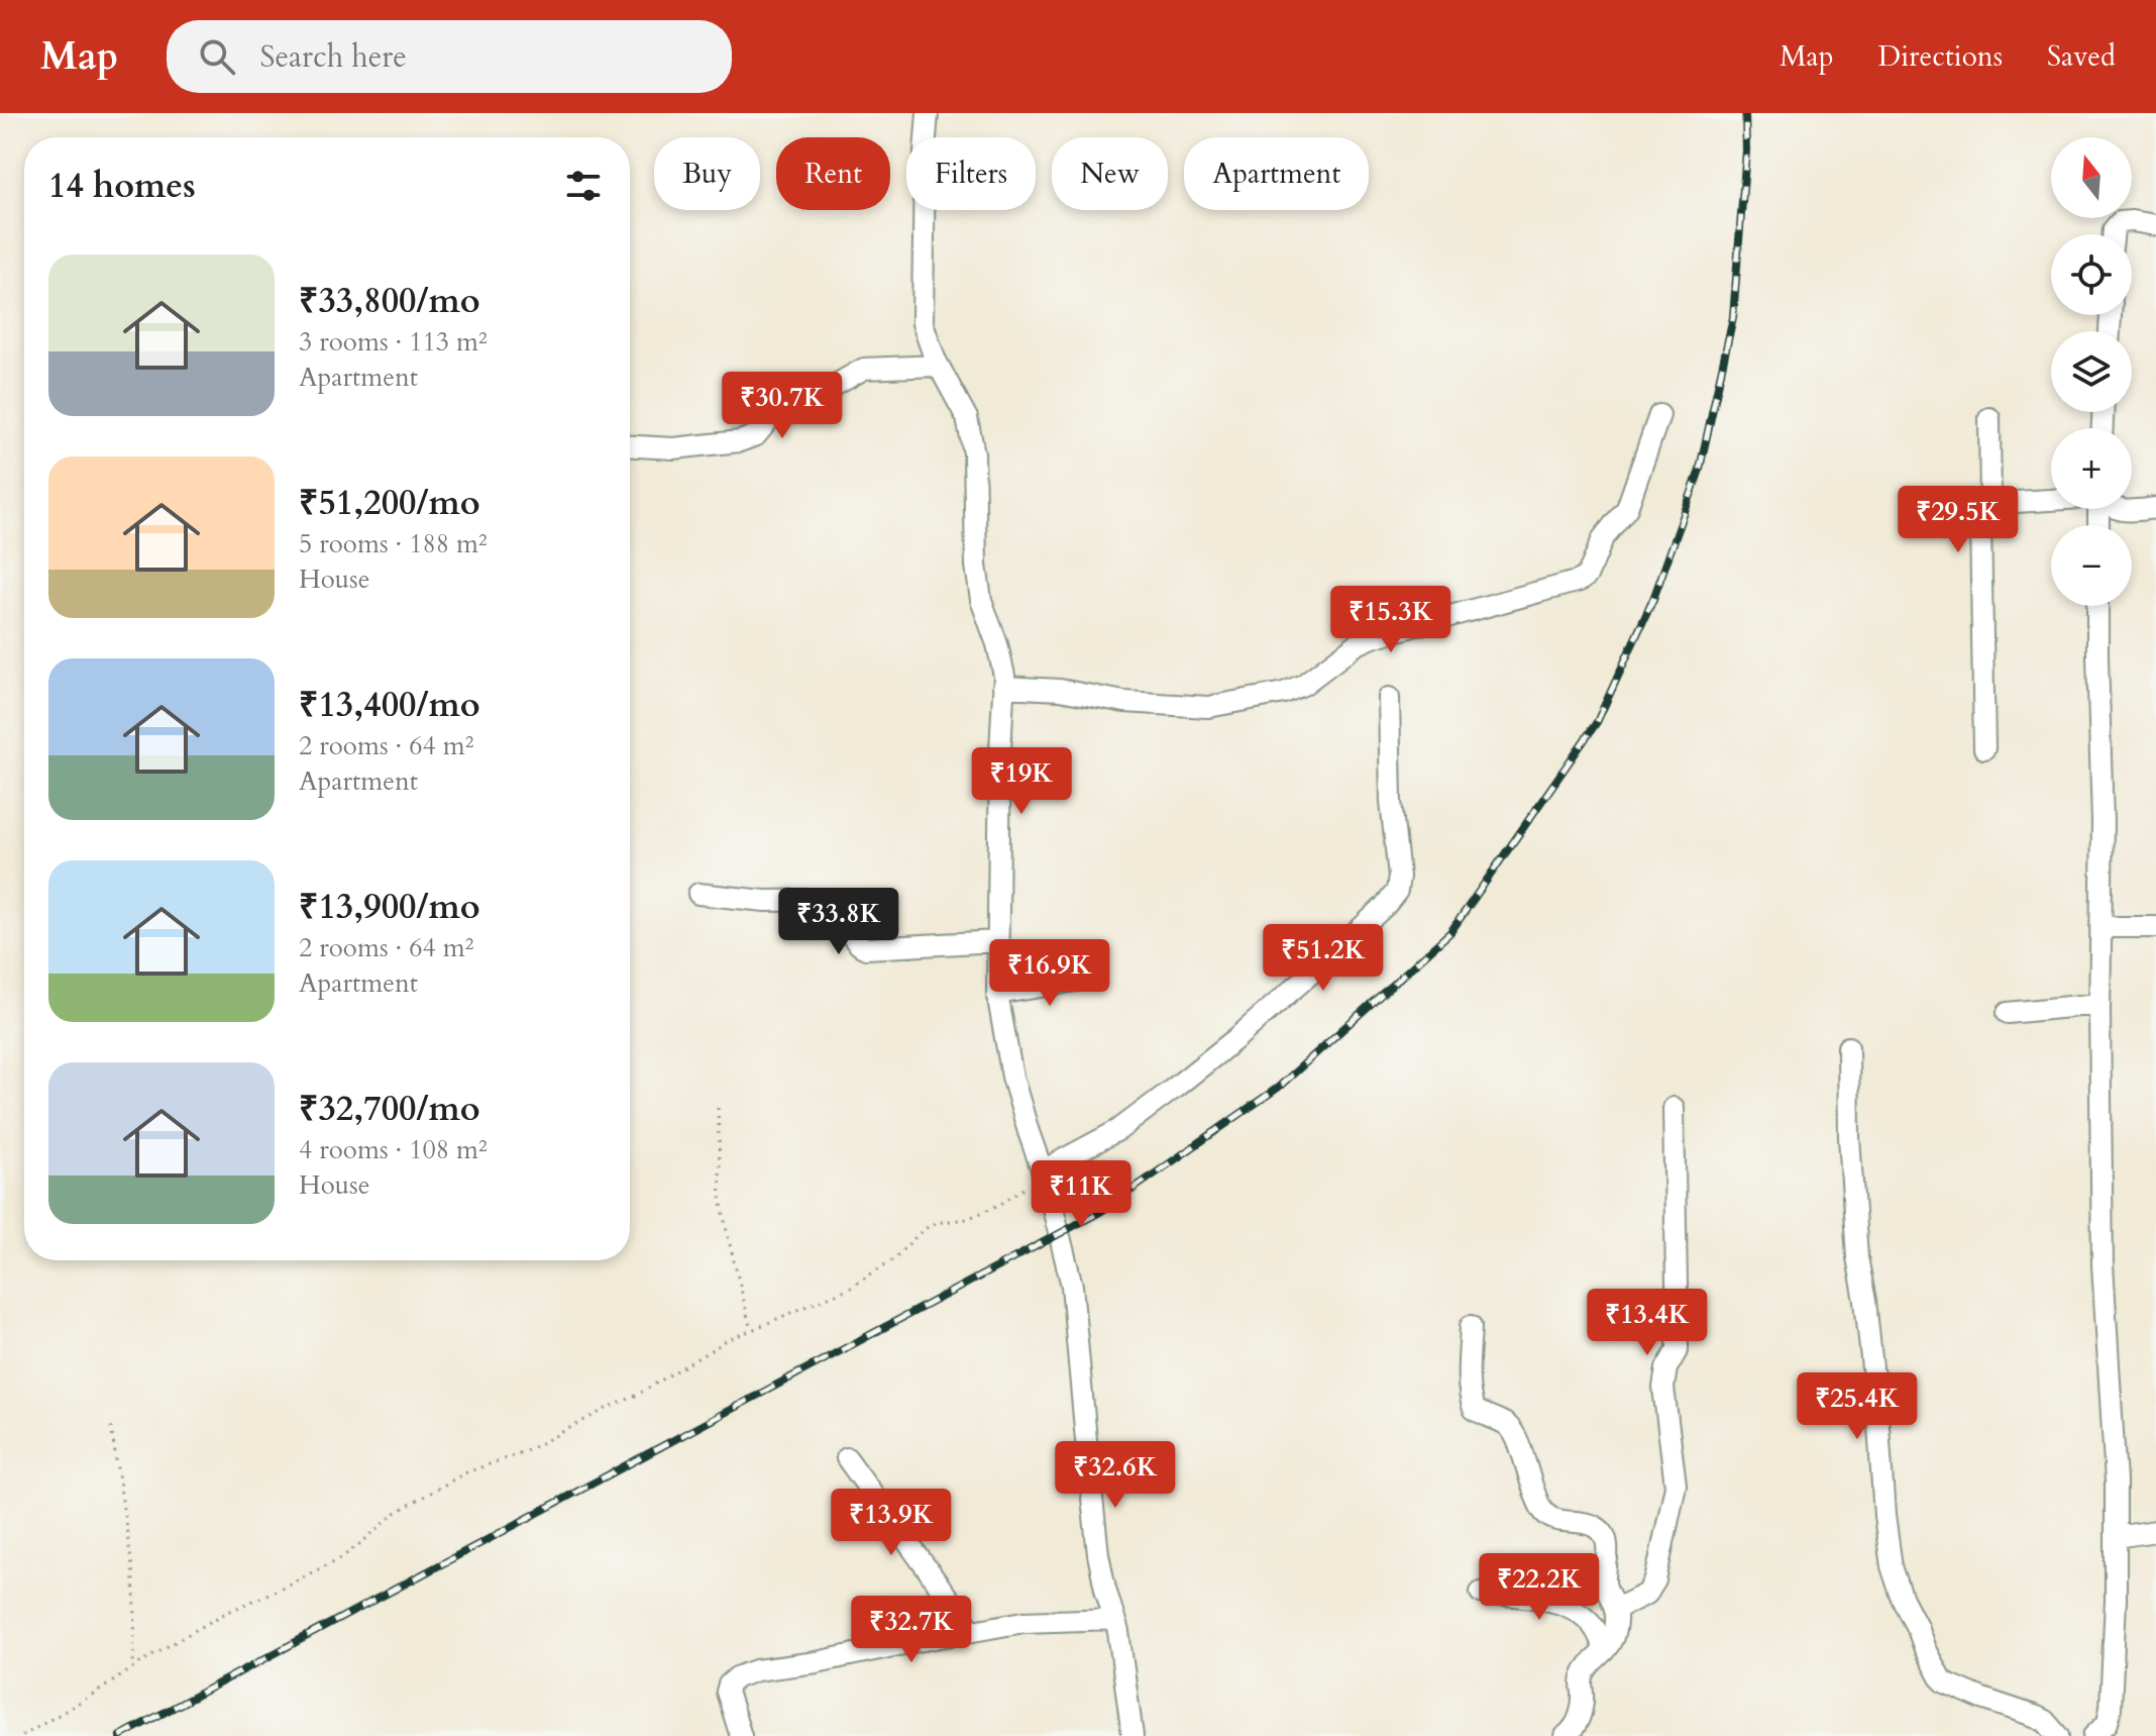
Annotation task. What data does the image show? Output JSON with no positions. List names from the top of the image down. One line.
{"north":"top","page":{"header":"Map","search":"Search here","nav":["Map","Directions","Saved"],"map_buttons":["+","−"],"chip":["Buy","Rent","Filters","New","Apartment"],"heading":"14 homes","list":[{"name":"₹33,800/mo","note":"3 rooms · 113 m² · Apartment"},{"name":"₹51,200/mo","note":"5 rooms · 188 m² · House"},{"name":"₹13,400/mo","note":"2 rooms · 64 m² · Apartment"},{"name":"₹13,900/mo","note":"2 rooms · 64 m² · Apartment"},{"name":"₹32,700/mo","note":"4 rooms · 108 m² · House"}],"price":["₹30.7K","₹29.5K","₹15.3K","₹19K","₹33.8K","₹51.2K","₹16.9K","₹11K","₹13.4K","₹25.4K","₹32.6K","₹13.9K","₹22.2K","₹32.7K"]}}
